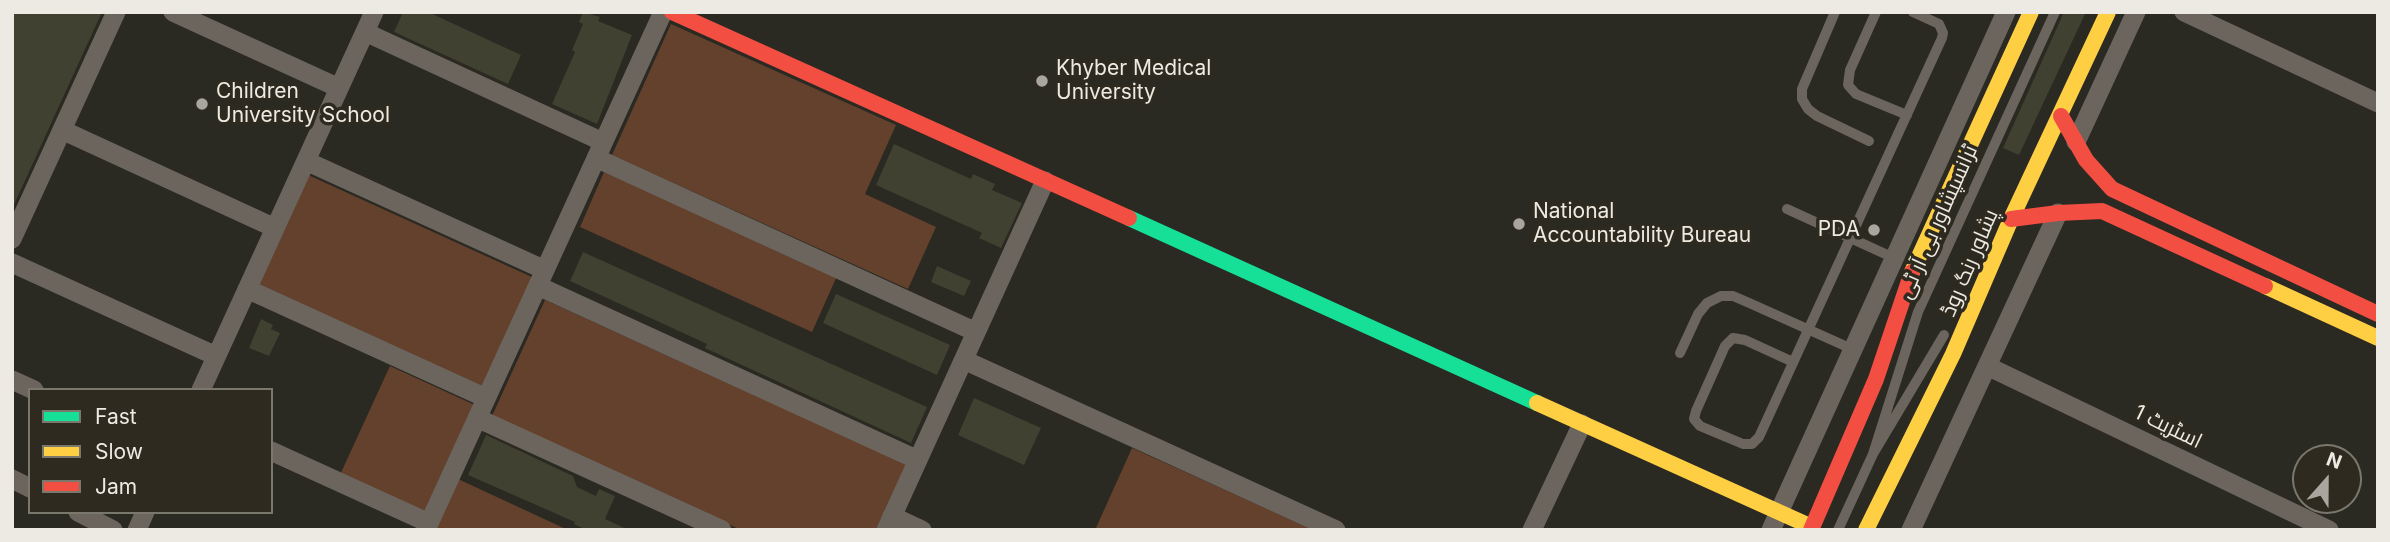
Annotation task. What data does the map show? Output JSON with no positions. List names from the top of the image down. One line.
{"streets":{"main road":["پشاور رنگ روڈ"],"street":["اسٹریٹ 1"],"lane":["ٹرانسپشاور بی آر ٹی"]},"places":["Khyber Medical University","Children University School","National Accountability Bureau","PDA"],"legend":["Fast","Slow","Jam"],"north":"top"}
